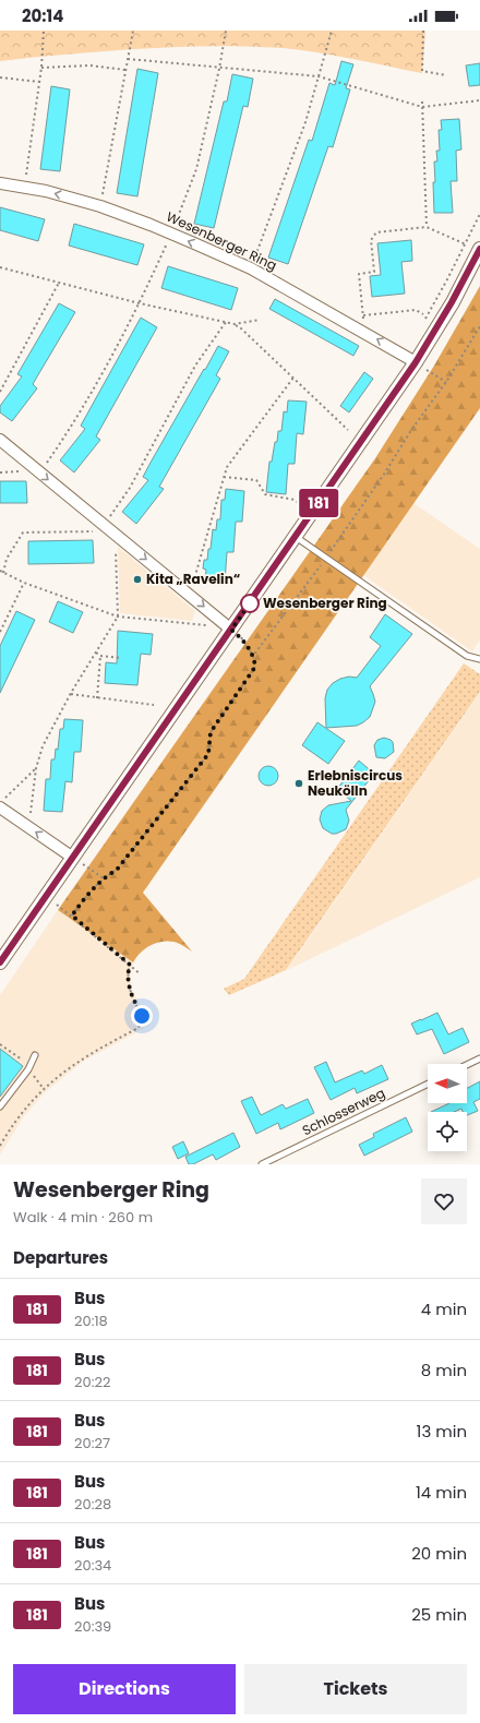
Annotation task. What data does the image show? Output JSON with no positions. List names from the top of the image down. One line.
{"streets":{"street":["Wesenberger Ring"],"lane":["Schlosserweg"]},"one_way":["Wesenberger Ring"],"places":["Kita „Ravelin“","Wesenberger Ring","Erlebniscircus Neukölln"],"lines":["bus line 181"],"north":"left","page":{"status":"20:14","on_map":"181","heading":[["Wesenberger Ring","Walk · 4 min · 260 m"],"Departures"],"list":[{"mark":"181","name":"Bus","note":"20:18","value":"4 min"},{"mark":"181","name":"Bus","note":"20:22","value":"8 min"},{"mark":"181","name":"Bus","note":"20:27","value":"13 min"},{"mark":"181","name":"Bus","note":"20:28","value":"14 min"},{"mark":"181","name":"Bus","note":"20:34","value":"20 min"},{"mark":"181","name":"Bus","note":"20:39","value":"25 min"}],"buttons":["Directions","Tickets"]}}
